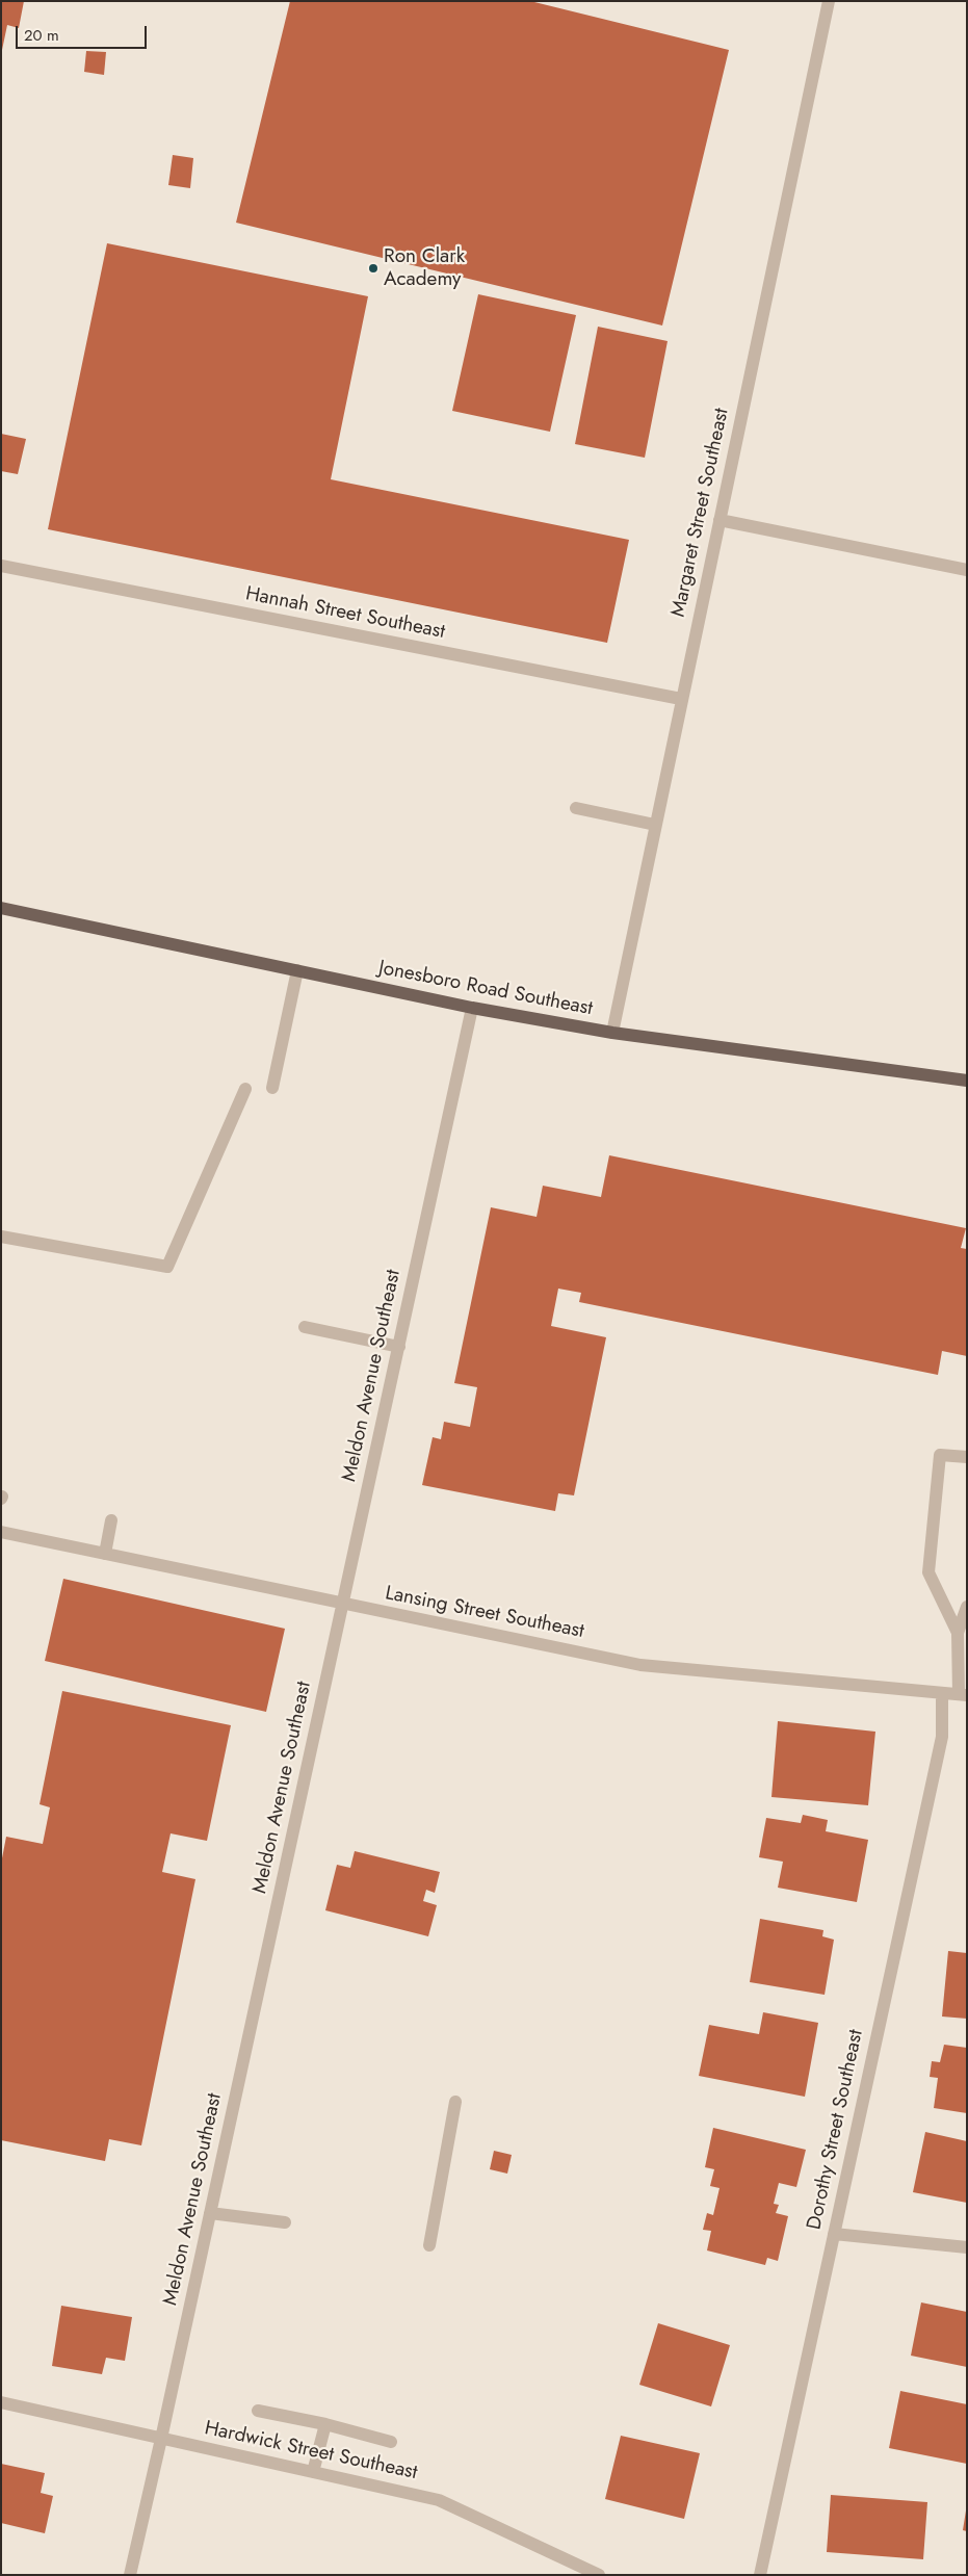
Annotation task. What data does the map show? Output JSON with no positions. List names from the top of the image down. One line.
{"streets":{"main road":["Jonesboro Road Southeast"],"street":["Margaret Street Southeast","Hannah Street Southeast","Meldon Avenue Southeast","Lansing Street Southeast","Dorothy Street Southeast","Hardwick Street Southeast"]},"crossings":[["Margaret Street Southeast","Hannah Street Southeast"],["Margaret Street Southeast","Jonesboro Road Southeast"],["Jonesboro Road Southeast","Meldon Avenue Southeast"],["Meldon Avenue Southeast","Lansing Street Southeast"],["Meldon Avenue Southeast","Hardwick Street Southeast"],["Lansing Street Southeast","Dorothy Street Southeast"]],"places":["Ron Clark Academy"],"scale_bar":"20 m"}
